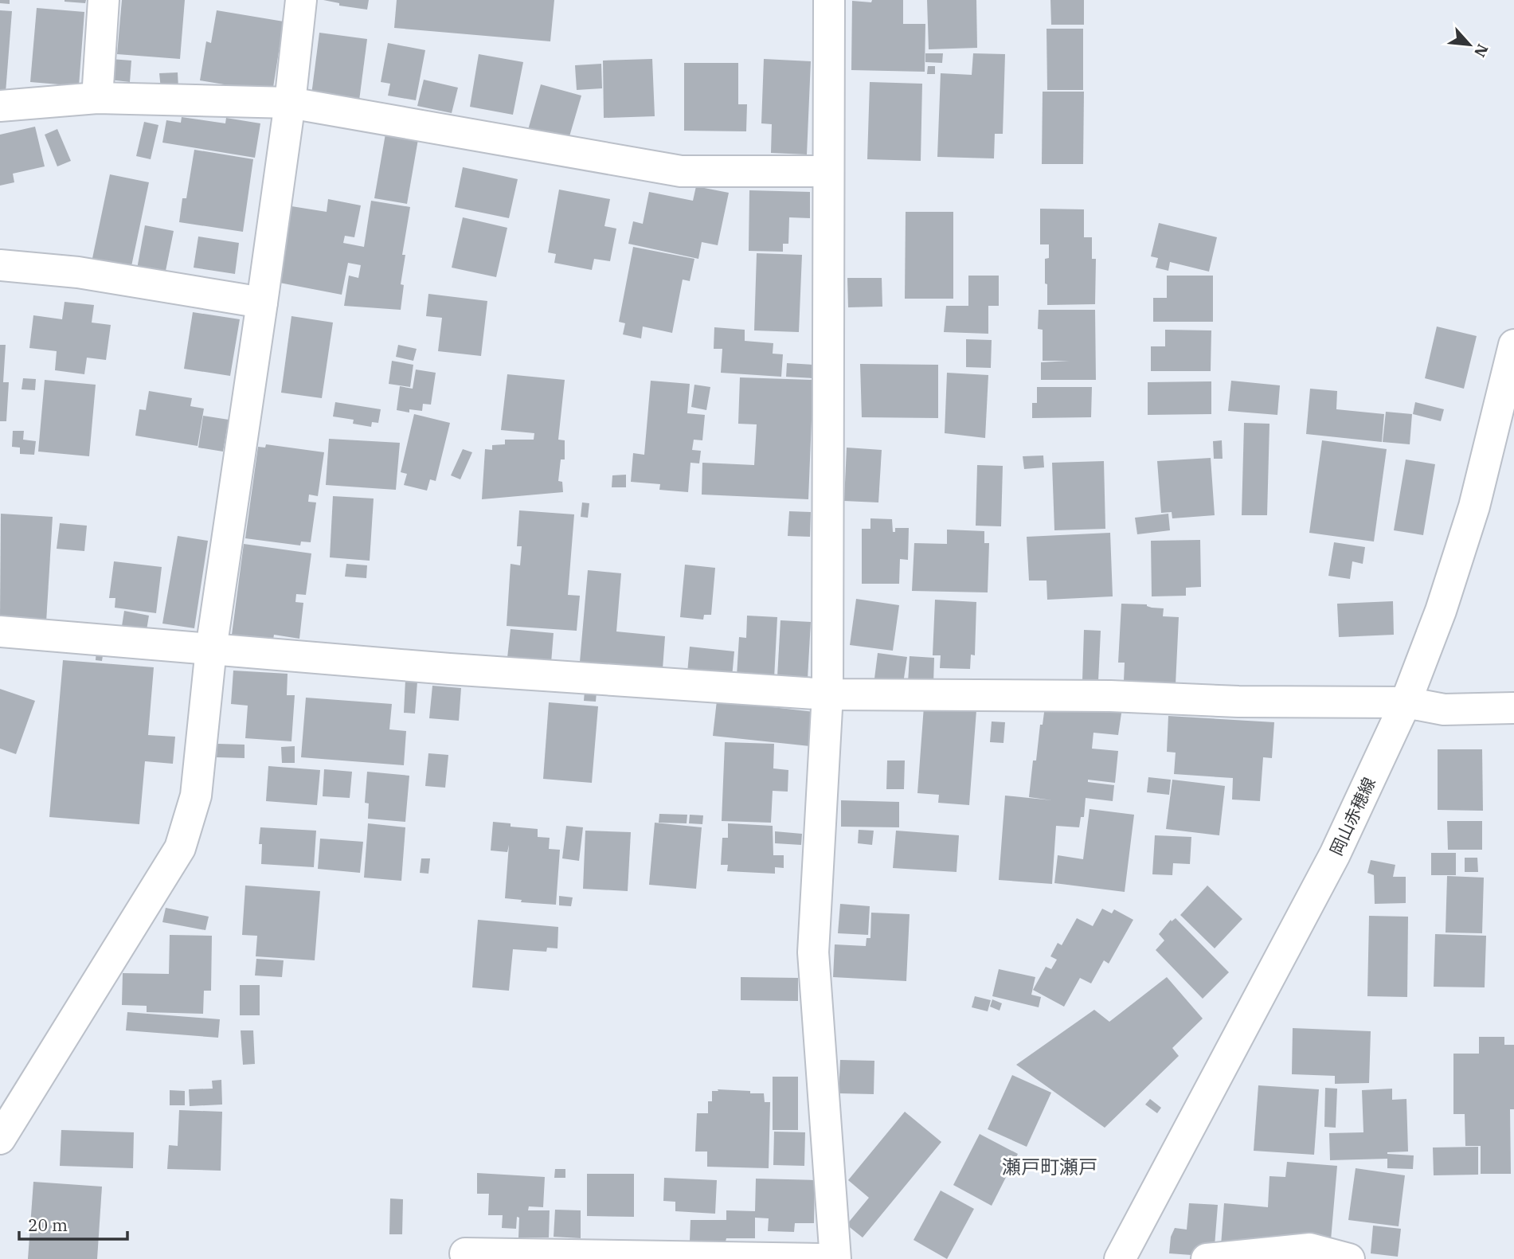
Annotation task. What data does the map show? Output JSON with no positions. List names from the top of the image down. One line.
{"streets":{"street":["岡山赤穂線"]},"districts":["瀬戸町瀬戸"],"scale_bar":"20 m","north":"bottom right"}
